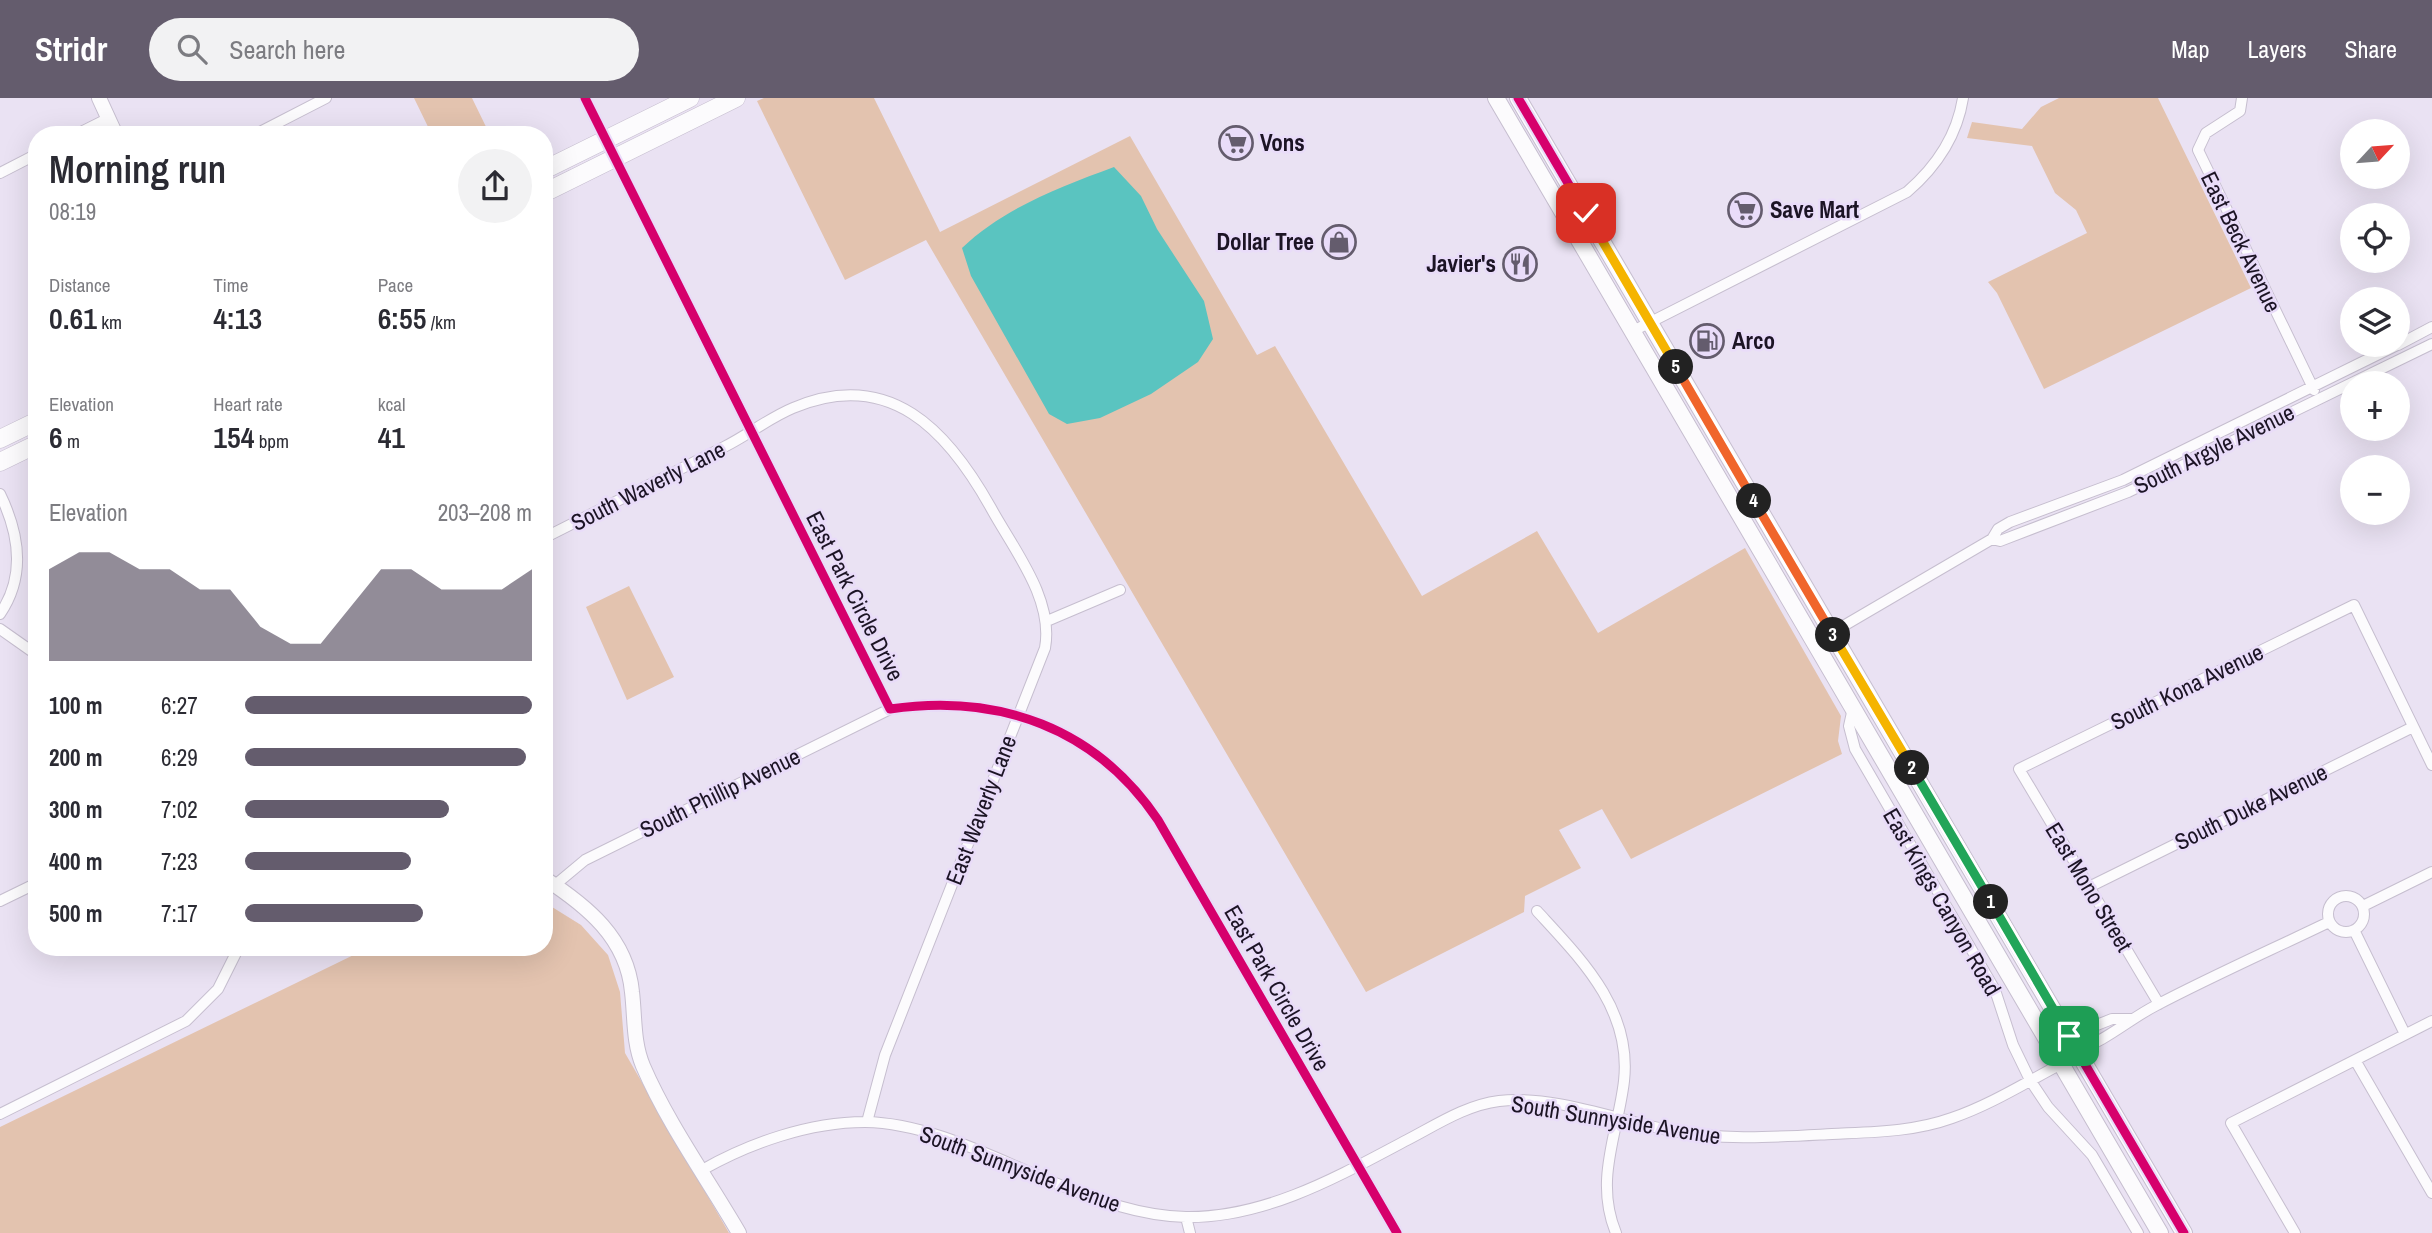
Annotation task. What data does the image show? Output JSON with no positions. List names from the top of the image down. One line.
{"streets":{"main road":["East Kings Canyon Road"],"street":["East Beck Avenue","South Argyle Avenue","South Waverly Lane","East Park Circle Drive","South Kona Avenue","South Phillip Avenue","South Duke Avenue","East Waverly Lane","East Mono Street","South Sunnyside Avenue"]},"crossings":[["East Beck Avenue","South Argyle Avenue"],["South Argyle Avenue","East Kings Canyon Road"],["South Waverly Lane","East Park Circle Drive"],["South Waverly Lane","East Waverly Lane"],["East Park Circle Drive","South Phillip Avenue"],["East Park Circle Drive","East Waverly Lane"],["East Park Circle Drive","South Sunnyside Avenue"],["South Kona Avenue","South Duke Avenue"],["South Kona Avenue","East Mono Street"],["South Duke Avenue","East Mono Street"],["East Waverly Lane","South Sunnyside Avenue"],["East Kings Canyon Road","South Sunnyside Avenue"]],"places":{"supermarket":["Vons","Save Mart"],"shop":["Dollar Tree"],"restaurant":["Javier's"],"fuel station":["Arco"]},"north":"top right","page":{"header":"Stridr","search":"Search here","nav":["Map","Layers","Share"],"map_buttons":["+","−"],"heading":["Morning run","08:19"],"stats":[["Distance","0.61 km"],["Time","4:13"],["Pace","6:55 /km"],["Elevation","6 m"],["Heart rate","154 bpm"],["kcal","41"]],"pins":["5","4","3","2","1"],"chart":["Elevation","203–208 m"],"list":[{"name":"100 m","note":"6:27"},{"name":"200 m","note":"6:29"},{"name":"300 m","note":"7:02"},{"name":"400 m","note":"7:23"},{"name":"500 m","note":"7:17"}]}}
